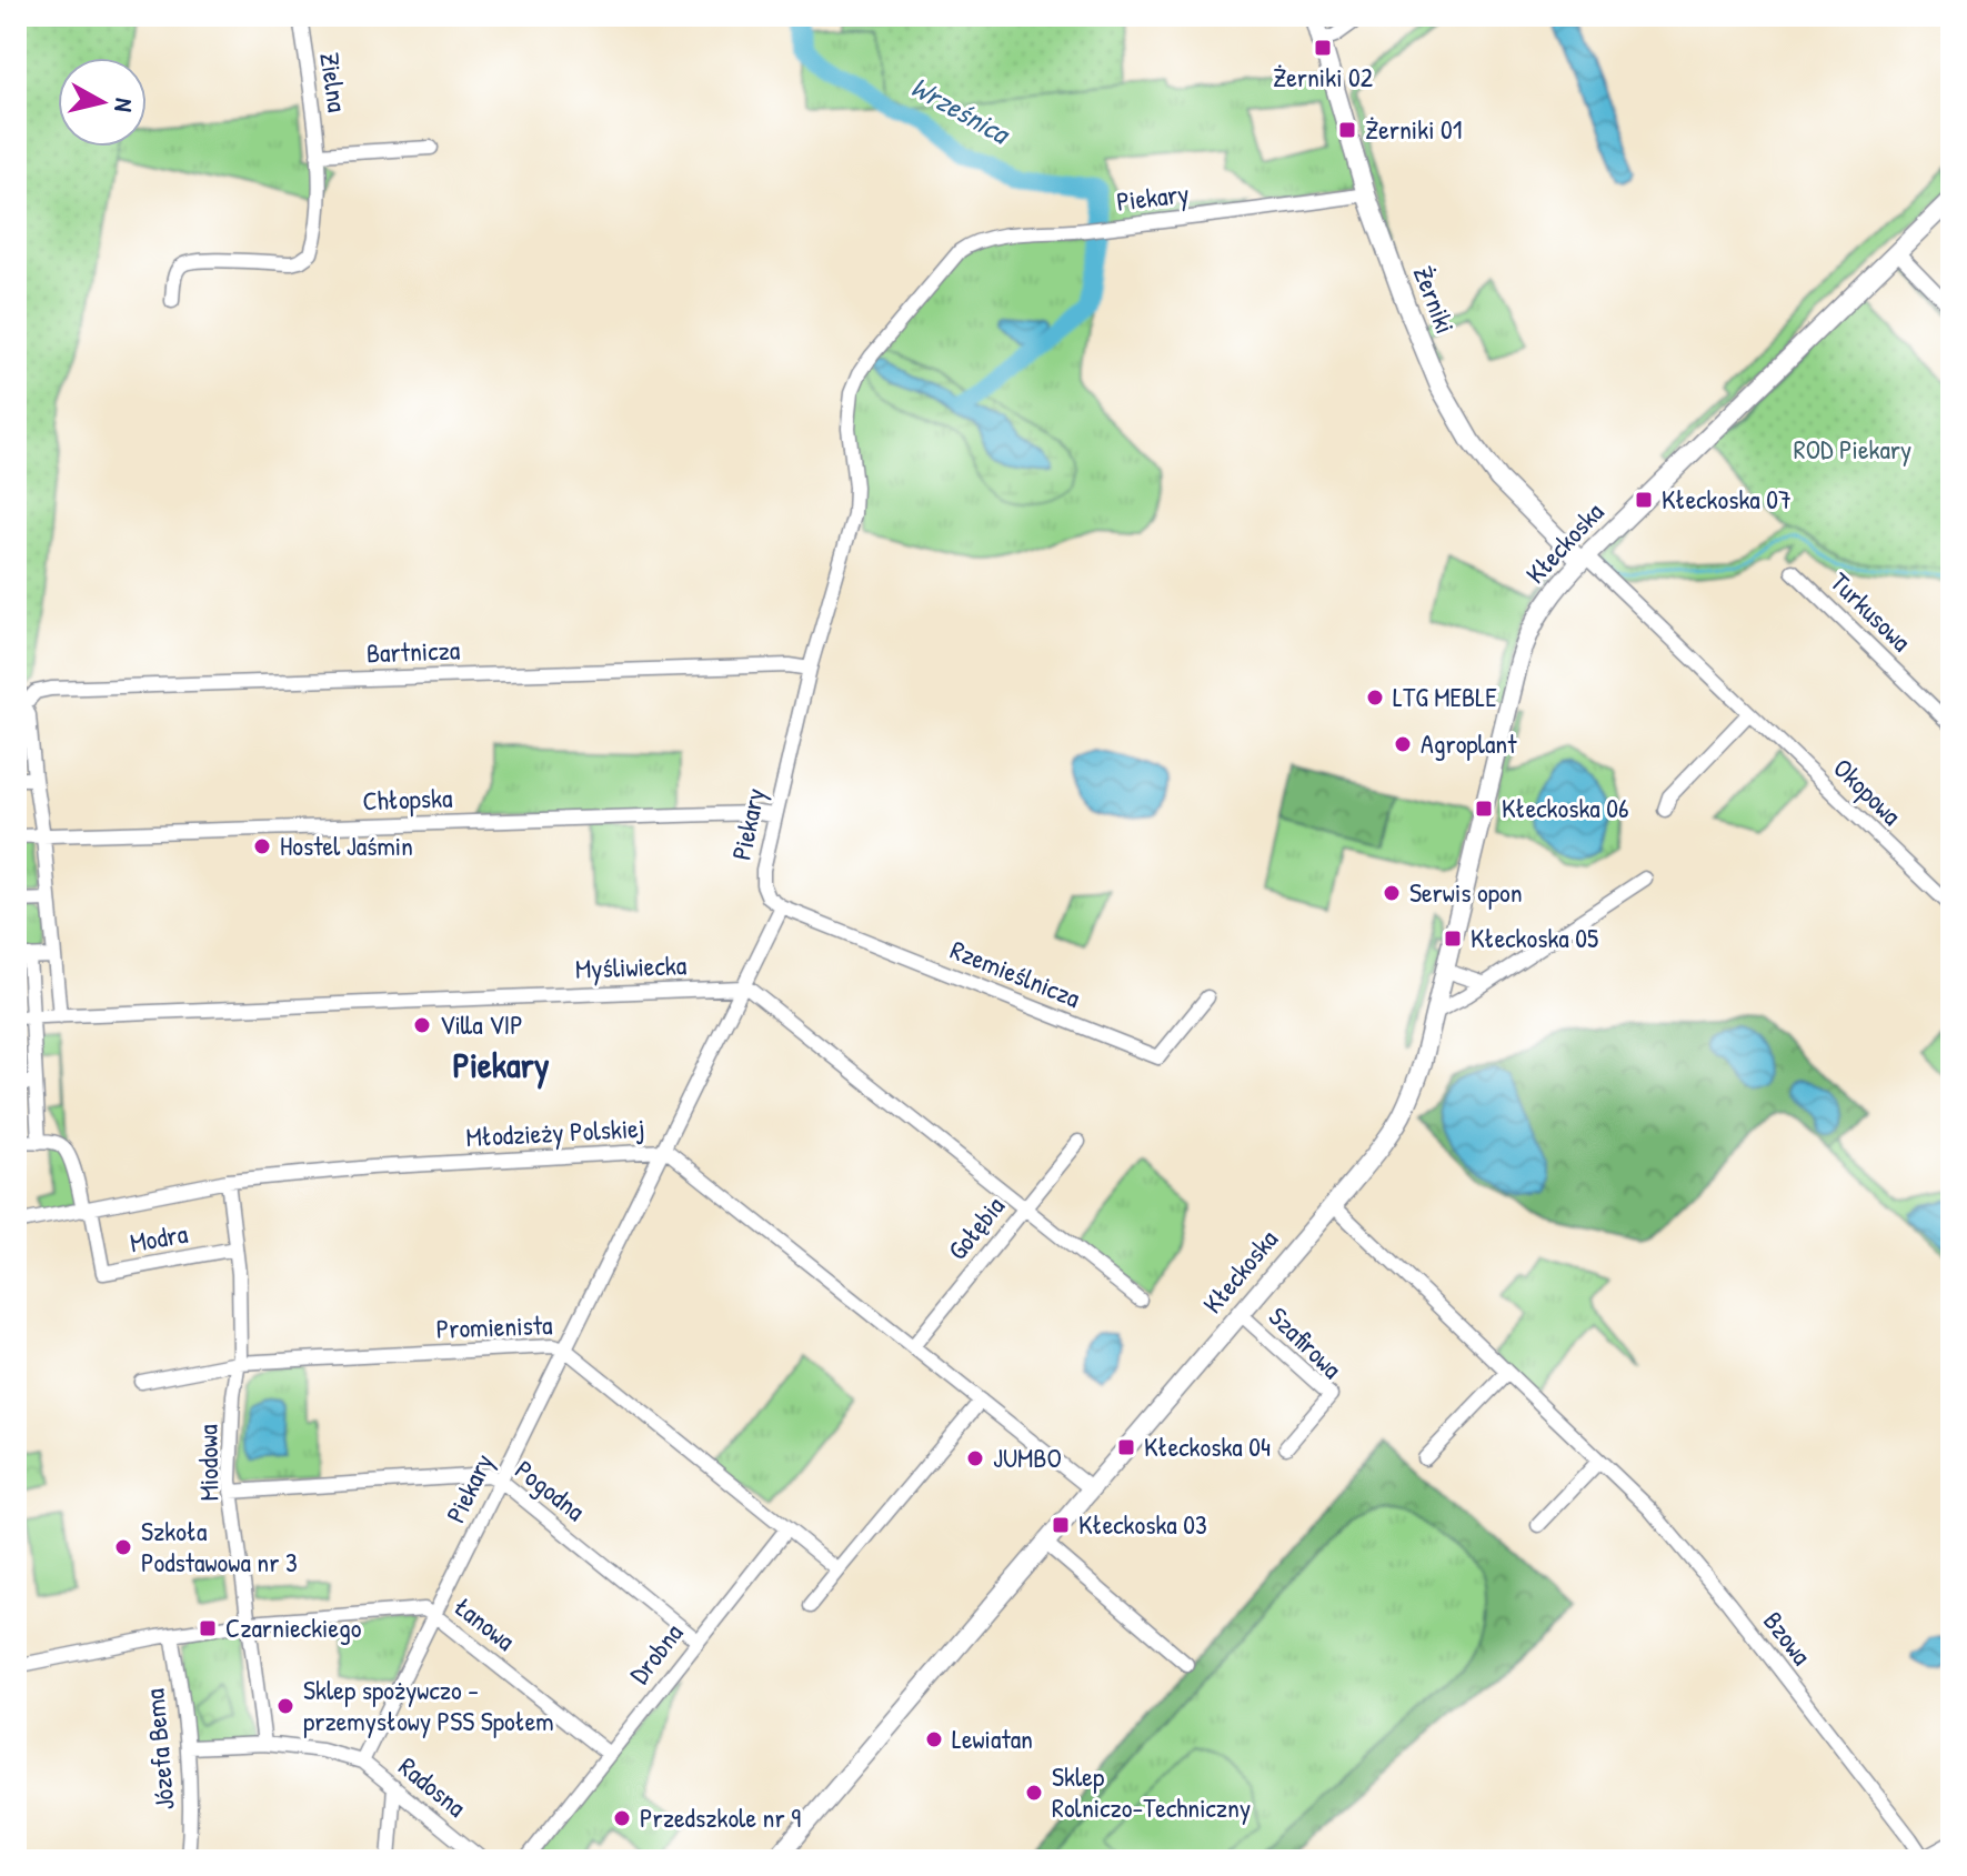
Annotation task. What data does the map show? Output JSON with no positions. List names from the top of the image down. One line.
{"streets":{"main road":["Żerniki","Kłeckoska"],"street":["Zielna","Piekary","Turkusowa","Bartnicza","Okopowa","Chłopska","Myśliwiecka","Rzemieślnicza","Młodzieży Polskiej","Gołębia","Modra","Promienista","Szafirowa","Miodowa","Pogodna","Łanowa","Bzowa","Drobna","Józefa Bema","Radosna"]},"crossings":[["Piekary","Żerniki"],["Piekary","Bartnicza"],["Piekary","Chłopska"],["Piekary","Myśliwiecka"],["Piekary","Rzemieślnicza"],["Piekary","Młodzieży Polskiej"],["Piekary","Promienista"],["Piekary","Pogodna"],["Piekary","Łanowa"],["Piekary","Radosna"],["Żerniki","Kłeckoska"],["Żerniki","Okopowa"],["Kłeckoska","Okopowa"],["Kłeckoska","Młodzieży Polskiej"],["Kłeckoska","Szafirowa"],["Kłeckoska","Bzowa"],["Młodzieży Polskiej","Gołębia"],["Młodzieży Polskiej","Modra"],["Młodzieży Polskiej","Miodowa"],["Modra","Miodowa"],["Promienista","Miodowa"],["Promienista","Drobna"],["Miodowa","Pogodna"],["Miodowa","Łanowa"],["Miodowa","Radosna"],["Pogodna","Drobna"],["Łanowa","Drobna"],["Łanowa","Józefa Bema"],["Józefa Bema","Radosna"]],"districts":["Piekary"],"water":["Wrześnica"],"parks":["ROD Piekary"],"places":{"transit":["Żerniki 02","Żerniki 01","Kłeckoska 07","Kłeckoska 06","Kłeckoska 05","Kłeckoska 04","Kłeckoska 03","Czarnieckiego"],"other":["LTG MEBLE","Agroplant","Hostel Jaśmin","Serwis opon","Villa VIP","JUMBO","Szkoła Podstawowa nr 3","Sklep spożywczo - przemysłowy PSS Społem","Lewiatan","Sklep Rolniczo-Techniczny","Przedszkole nr 9"]},"north":"right"}
